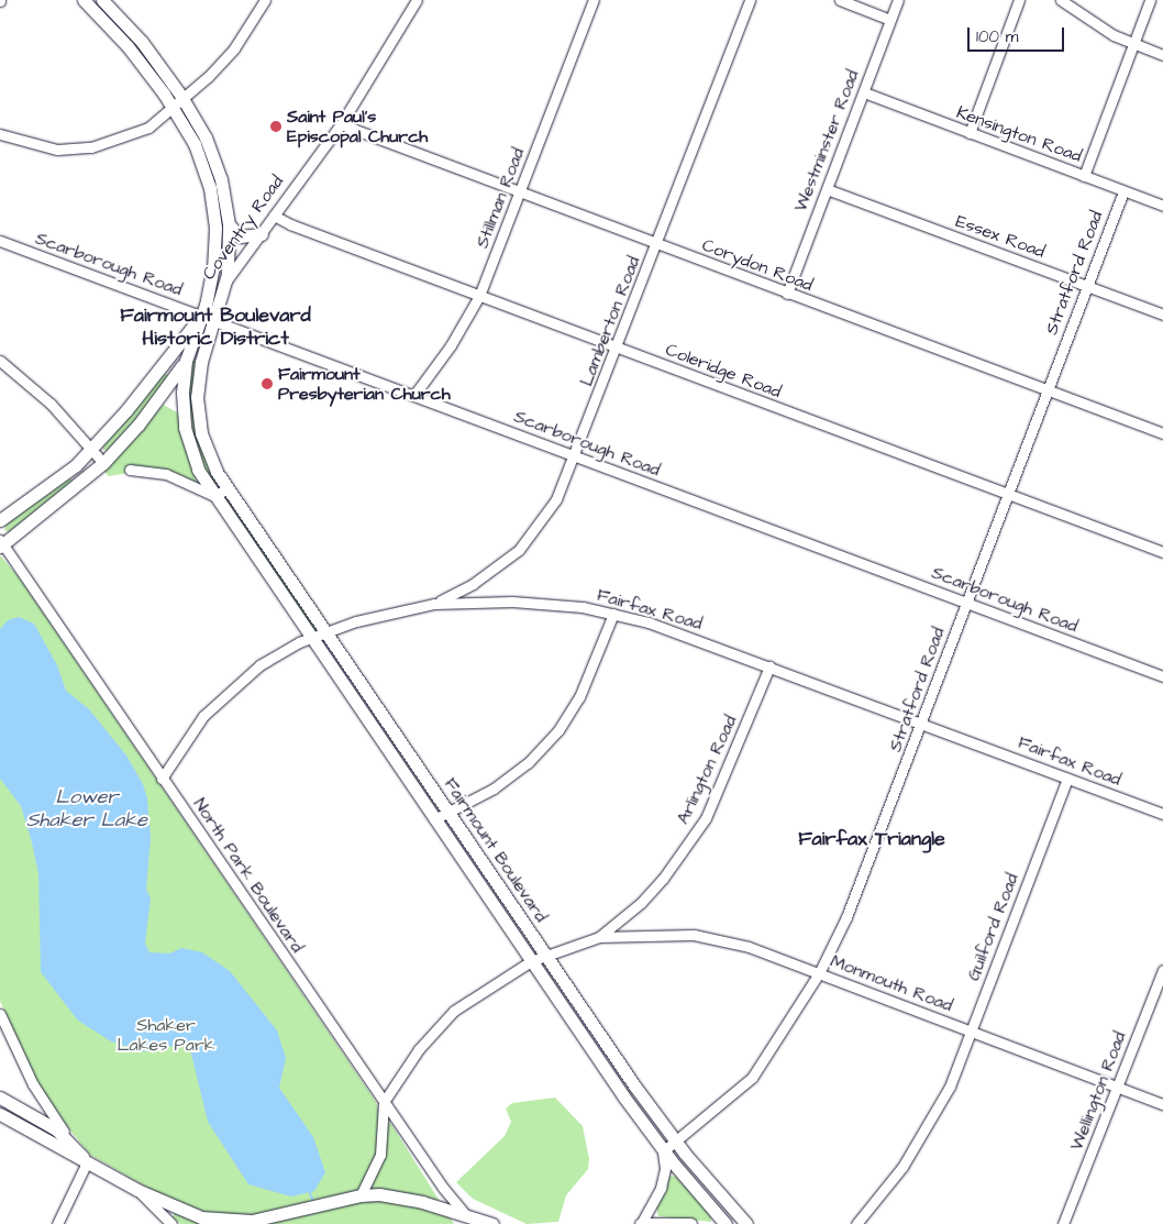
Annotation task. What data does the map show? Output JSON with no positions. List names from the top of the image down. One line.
{"streets":{"main road":["Coventry Road","Fairmount Boulevard"],"street":["Kensington Road","Westminster Road","Stillman Road","Essex Road","Scarborough Road","Corydon Road","Stratford Road","Lamberton Road","Coleridge Road","Fairfax Road","Arlington Road","North Park Boulevard","Guilford Road","Monmouth Road","Wellington Road"]},"crossings":[["Kensington Road","Westminster Road"],["Kensington Road","Stratford Road"],["Westminster Road","Essex Road"],["Westminster Road","Corydon Road"],["Stillman Road","Scarborough Road"],["Stillman Road","Corydon Road"],["Stillman Road","Coleridge Road"],["Coventry Road","Scarborough Road"],["Coventry Road","Corydon Road"],["Coventry Road","Coleridge Road"],["Coventry Road","Fairmount Boulevard"],["Essex Road","Stratford Road"],["Scarborough Road","Stratford Road"],["Scarborough Road","Lamberton Road"],["Scarborough Road","Fairmount Boulevard"],["Corydon Road","Stratford Road"],["Corydon Road","Lamberton Road"],["Stratford Road","Coleridge Road"],["Stratford Road","Fairfax Road"],["Stratford Road","Fairmount Boulevard"],["Stratford Road","Monmouth Road"],["Lamberton Road","Coleridge Road"],["Lamberton Road","Fairfax Road"],["Fairfax Road","Arlington Road"],["Fairfax Road","Fairmount Boulevard"],["Fairfax Road","North Park Boulevard"],["Fairfax Road","Guilford Road"],["Arlington Road","Fairmount Boulevard"],["Arlington Road","North Park Boulevard"],["Arlington Road","Monmouth Road"],["Guilford Road","Monmouth Road"],["Monmouth Road","Wellington Road"]],"districts":["Fairmount Boulevard Historic District","Fairfax Triangle"],"water":["Lower Shaker Lake"],"parks":["Shaker Lakes Park"],"places":["Saint Paul's Episcopal Church","Fairmount Presbyterian Church"],"scale_bar":"100 m"}
